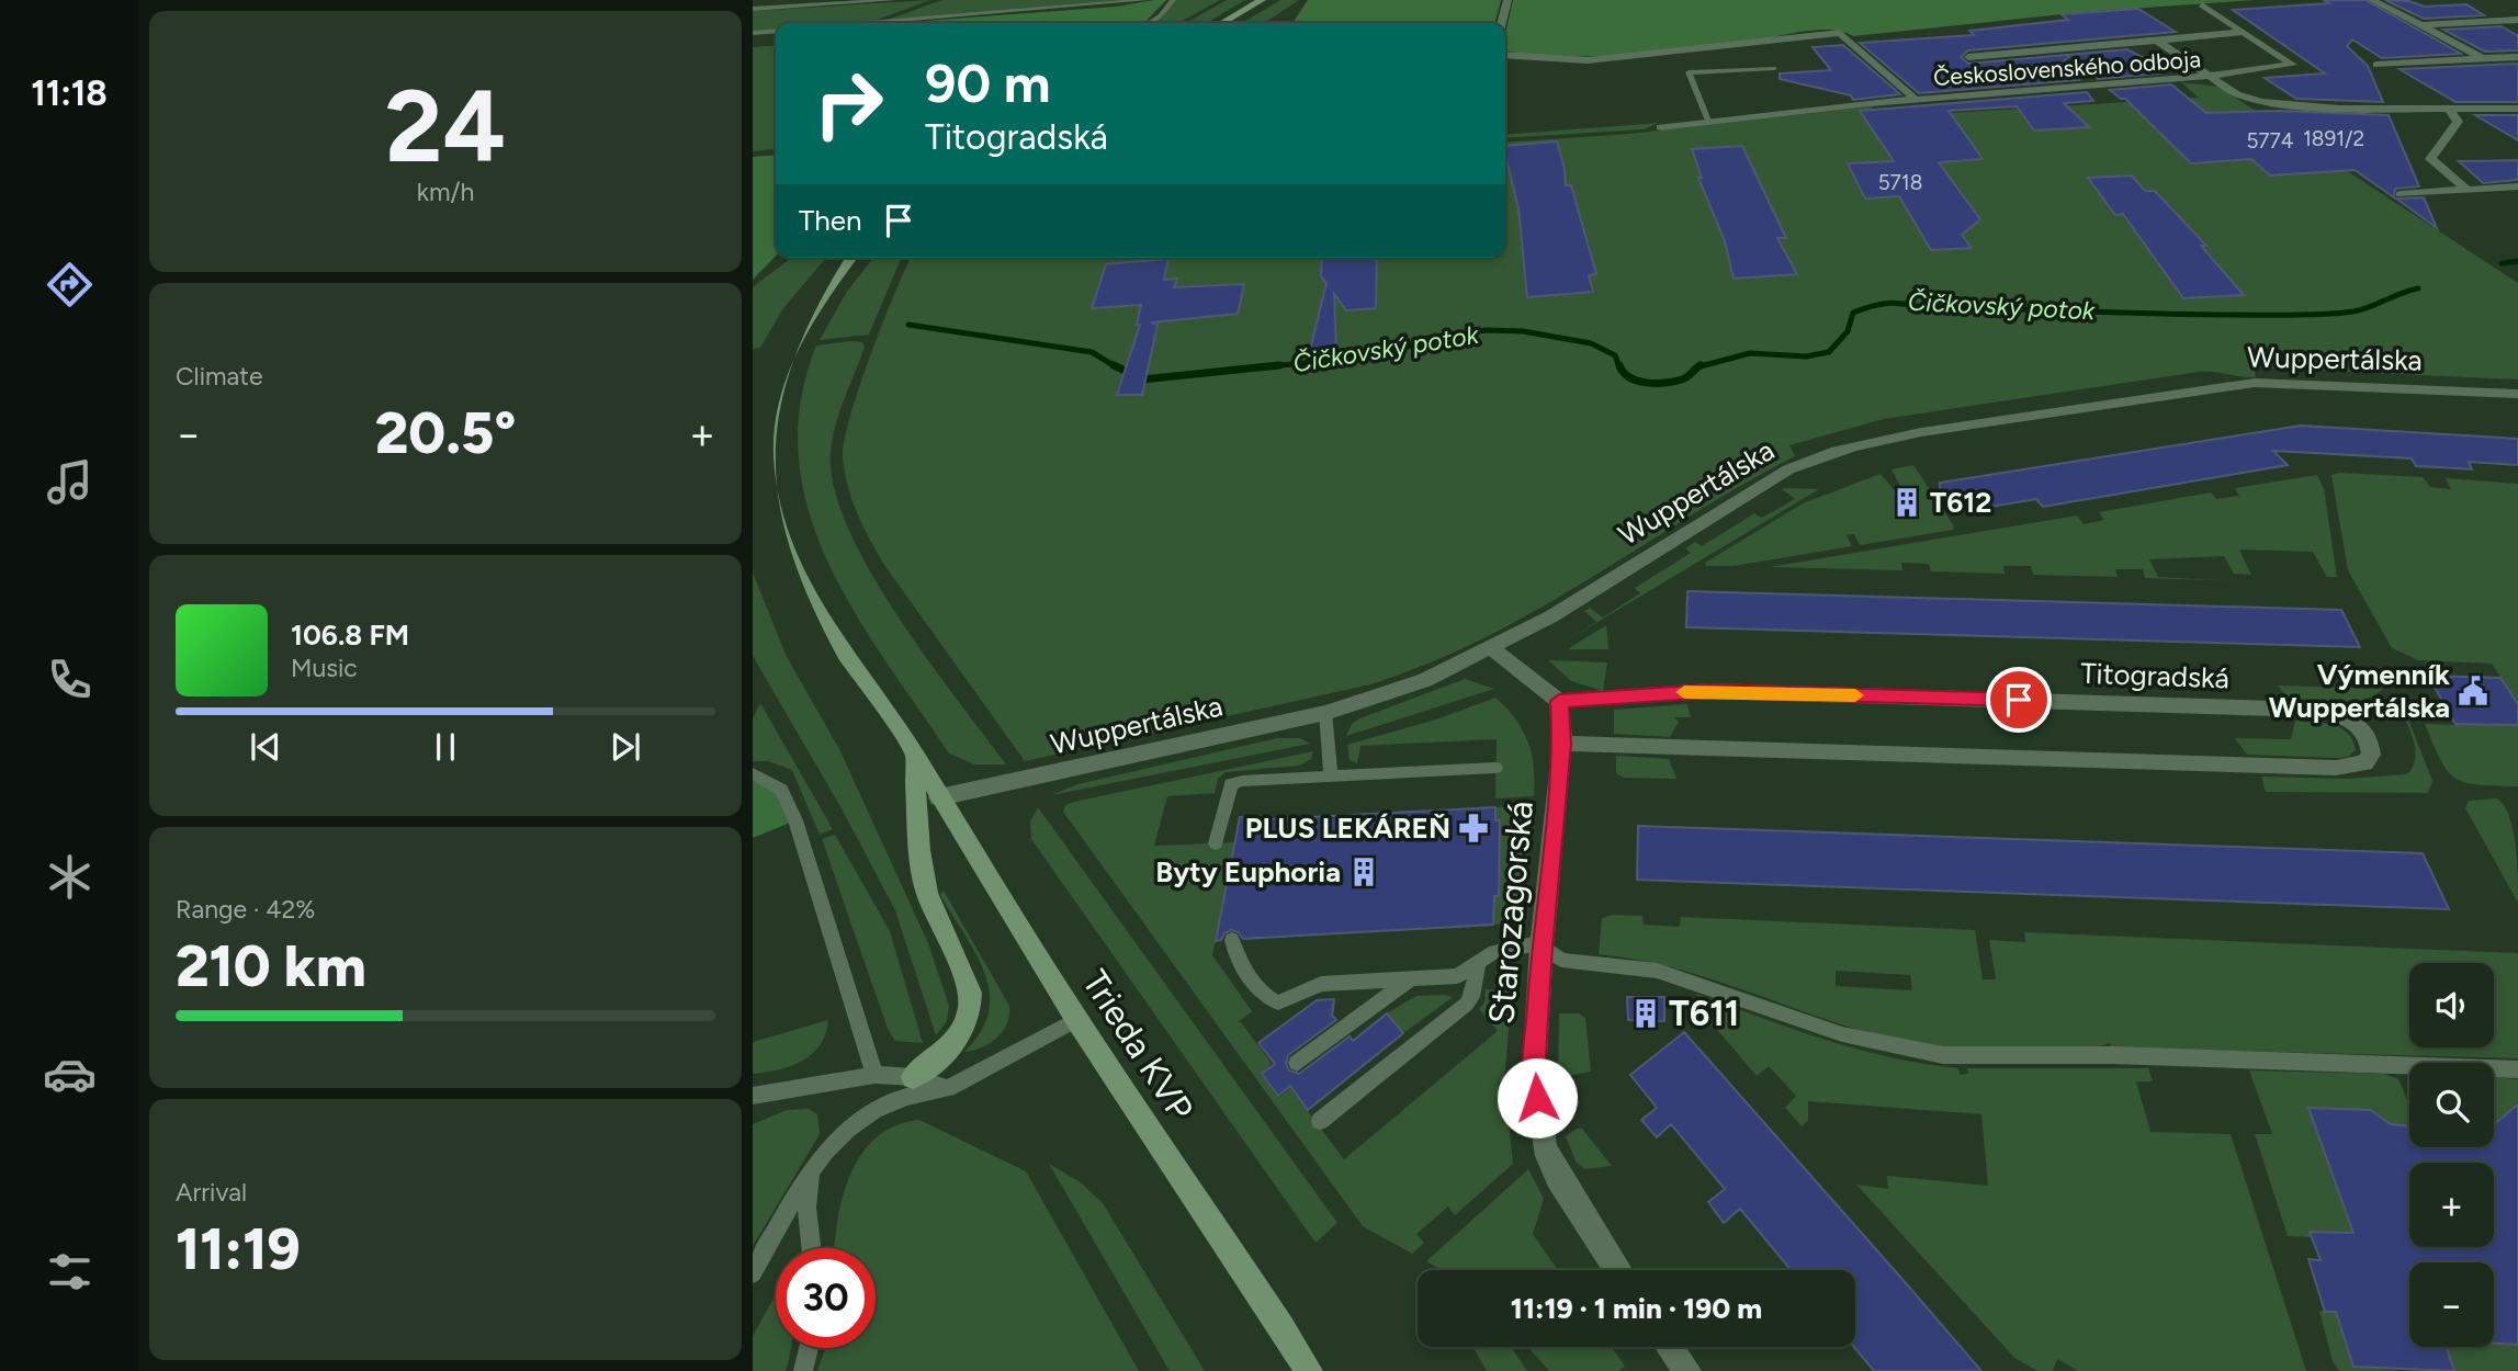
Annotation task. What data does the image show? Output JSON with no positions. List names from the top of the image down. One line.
{"streets":{"street":["Československého odboja","Wuppertálska","Titogradská","Starozagorská","Trieda KVP"]},"crossings":[["Wuppertálska","Trieda KVP"],["Titogradská","Starozagorská"]],"water":["Čičkovský potok"],"places":{"building":["T612","Byty Euphoria","T611"],"public building":["Výmenník Wuppertálska"],"pharmacy":["PLUS LEKÁREŇ"]},"house_numbers":["1891/2","5774","5718"],"page":{"tabs":"11:18","tile":[["24","km/h"],"Climate",["Range · 42%","210 km"],["Arrival","11:19"]],"turn":["90 m","Titogradská"],"then":"Then","heat":["−","20.5°","+"],"song":["106.8 FM","Music"],"map_buttons":["+","−"],"limit":"30","trip":"11:19 · 1 min · 190 m"}}
